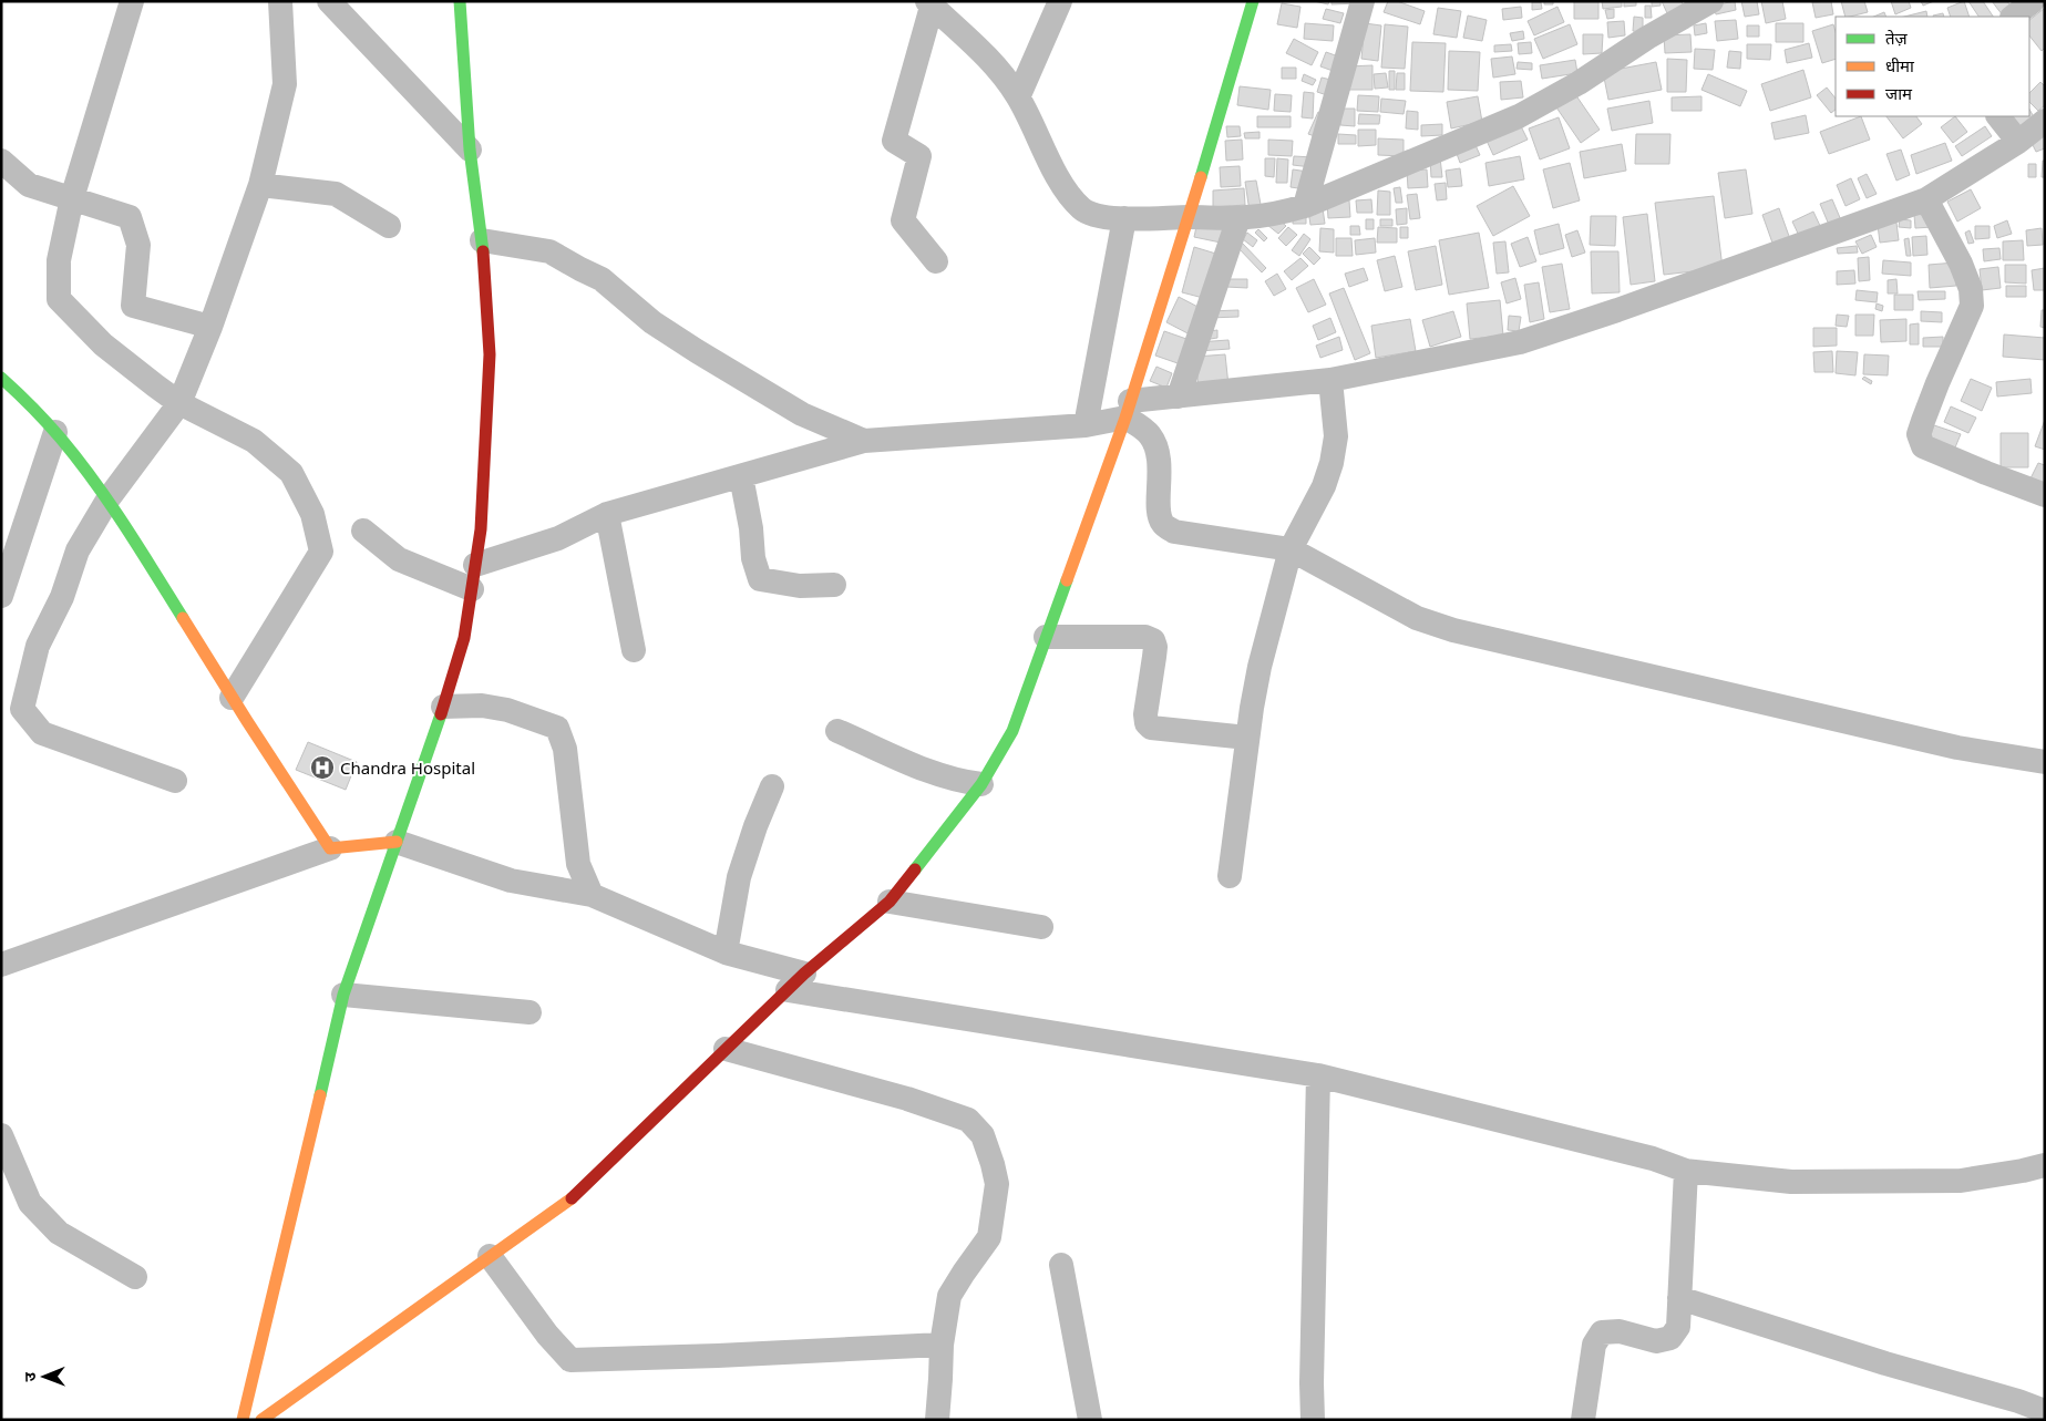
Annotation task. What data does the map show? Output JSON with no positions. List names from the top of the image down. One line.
{"places":{"hospital":["Chandra Hospital"]},"legend":["तेज़","धीमा","जाम"],"north":"left"}
